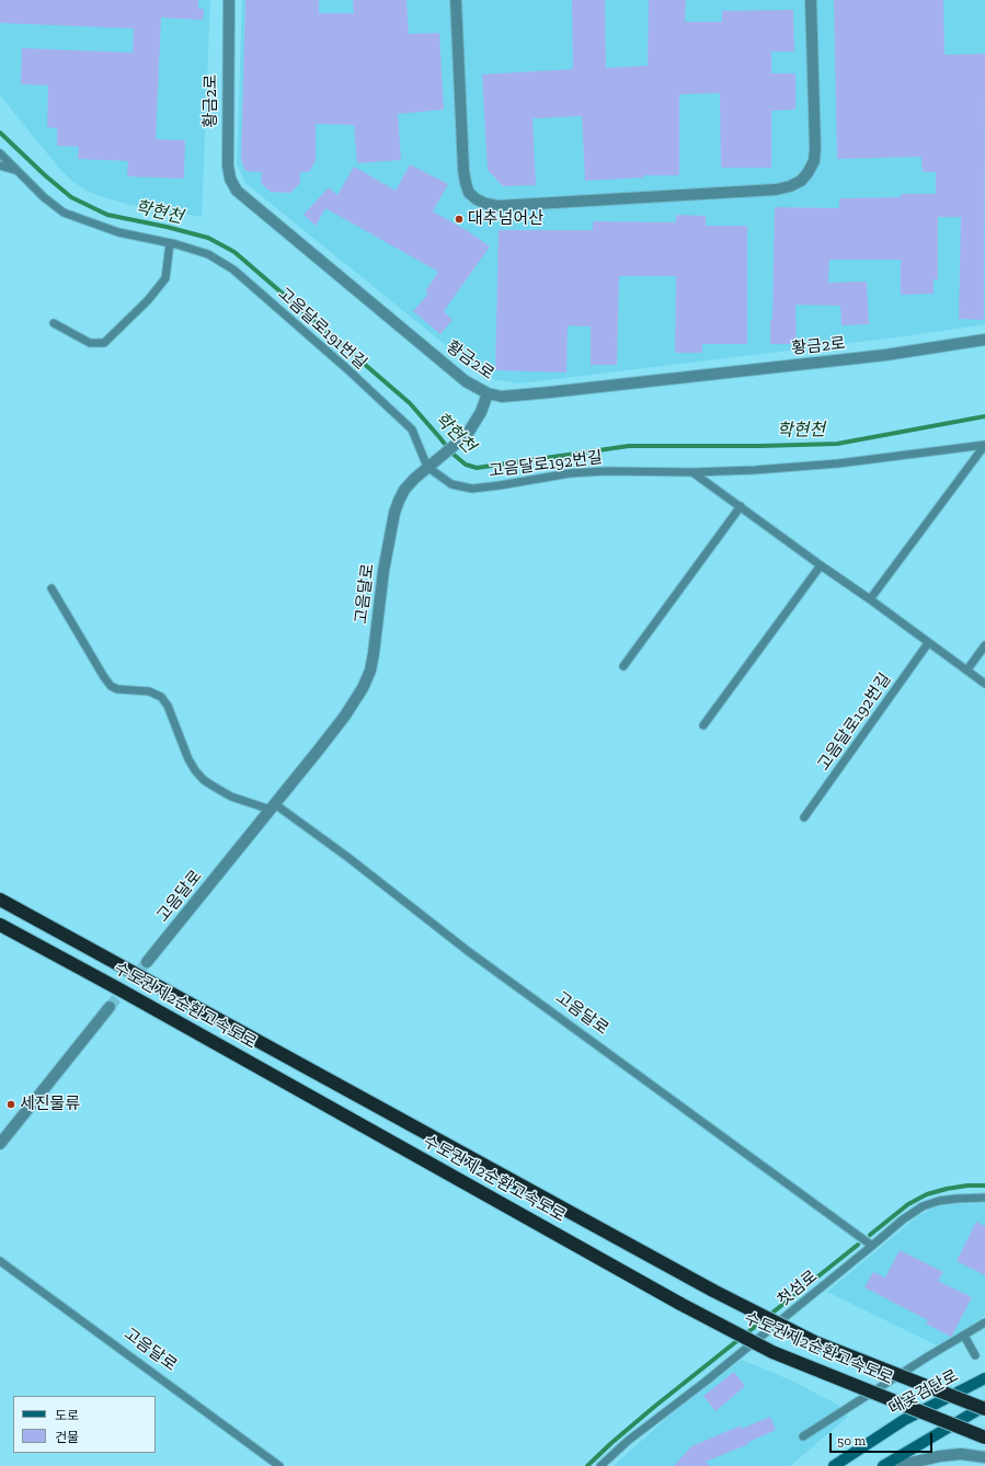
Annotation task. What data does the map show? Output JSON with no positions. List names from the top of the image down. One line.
{"streets":{"highway":["수도권제2순환고속도로"],"main road":["대곶검단로"],"street":["황금2로","고음달로"],"lane":["고음달로191번길","고음달로192번길","첫섬로"]},"crossings":[["황금2로","고음달로"],["고음달로191번길","고음달로192번길"],["고음달로191번길","고음달로"],["고음달로192번길","고음달로"],["고음달로","첫섬로"]],"water":["학현천"],"places":["대추넘어산","세진물류"],"legend":["도로","건물"],"scale_bar":"50 m"}
